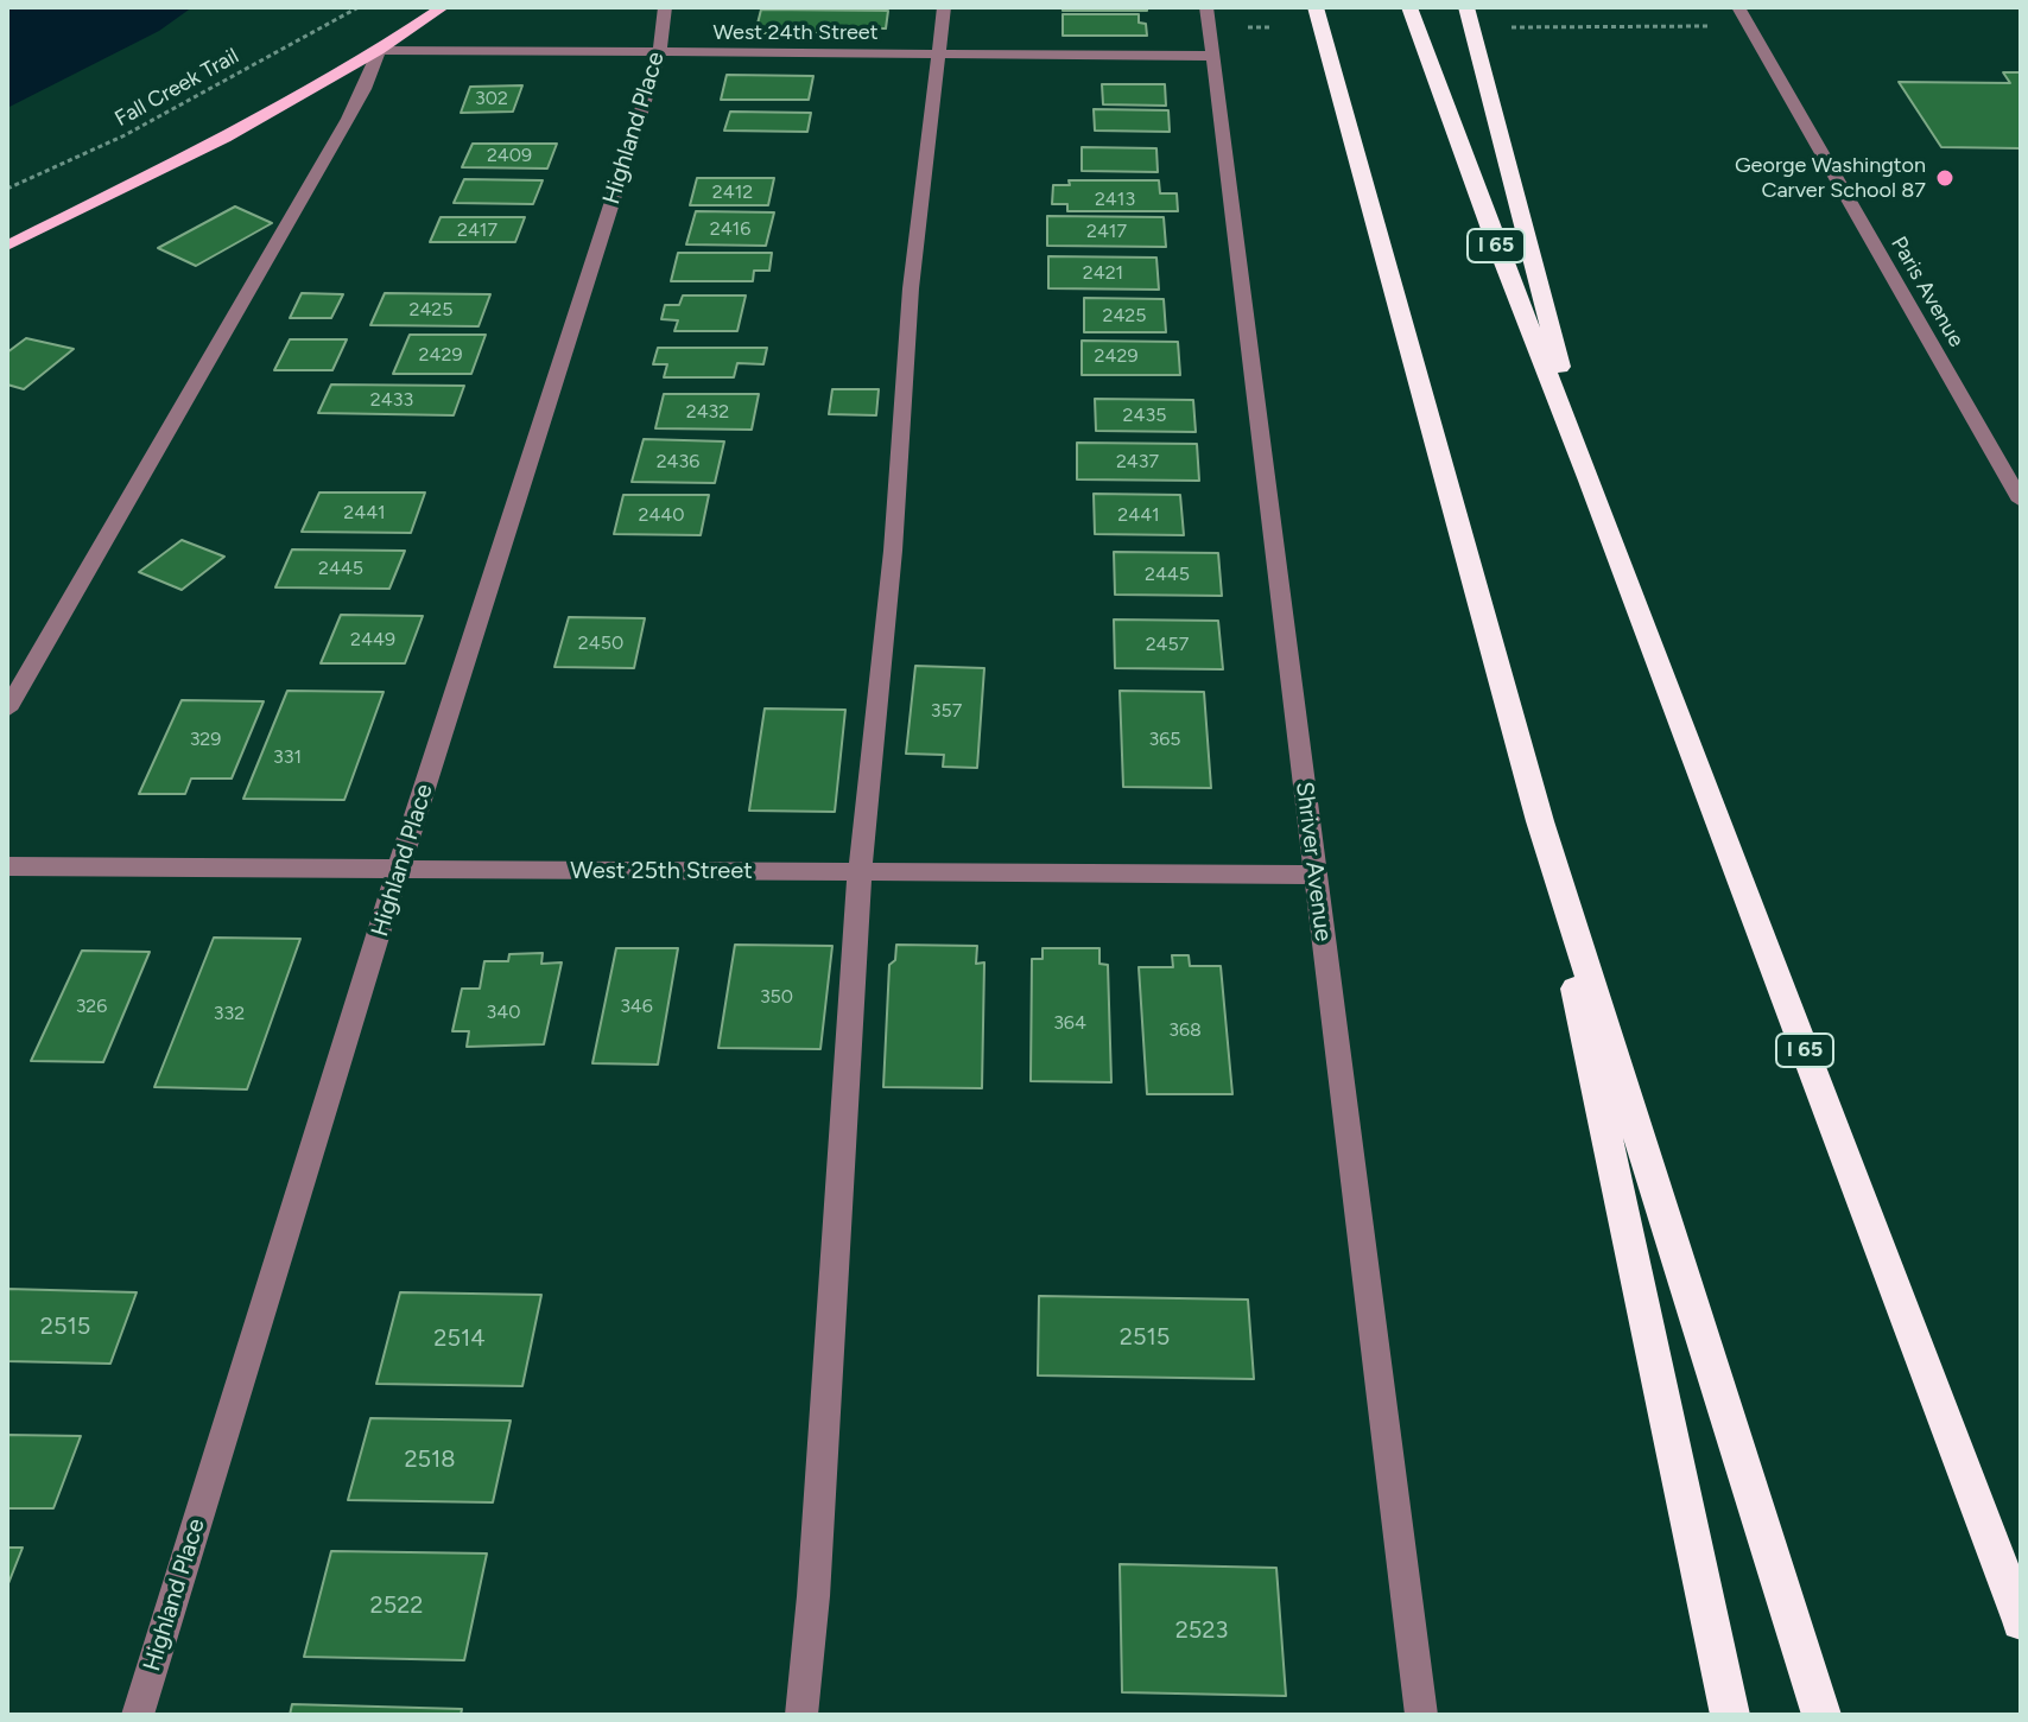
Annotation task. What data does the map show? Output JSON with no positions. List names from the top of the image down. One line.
{"streets":{"highway":["I 65"],"street":["West 24th Street","Highland Place","Paris Avenue","Shriver Avenue","West 25th Street"],"path":["Fall Creek Trail"]},"crossings":[["West 24th Street","Highland Place"],["West 24th Street","Shriver Avenue"],["Highland Place","West 25th Street"],["Shriver Avenue","West 25th Street"]],"places":["George Washington Carver School 87"],"house_numbers":["302","2409","2412","2413","2416","2417","2417","2421","2425","2425","2429","2429","2433","2432","2435","2436","2437","2441","2440","2441","2445","2445","2449","2450","2457","357","329","365","331","350","326","346","340","332","364","368","2515","2515","2514","2518","2522","2523"]}
